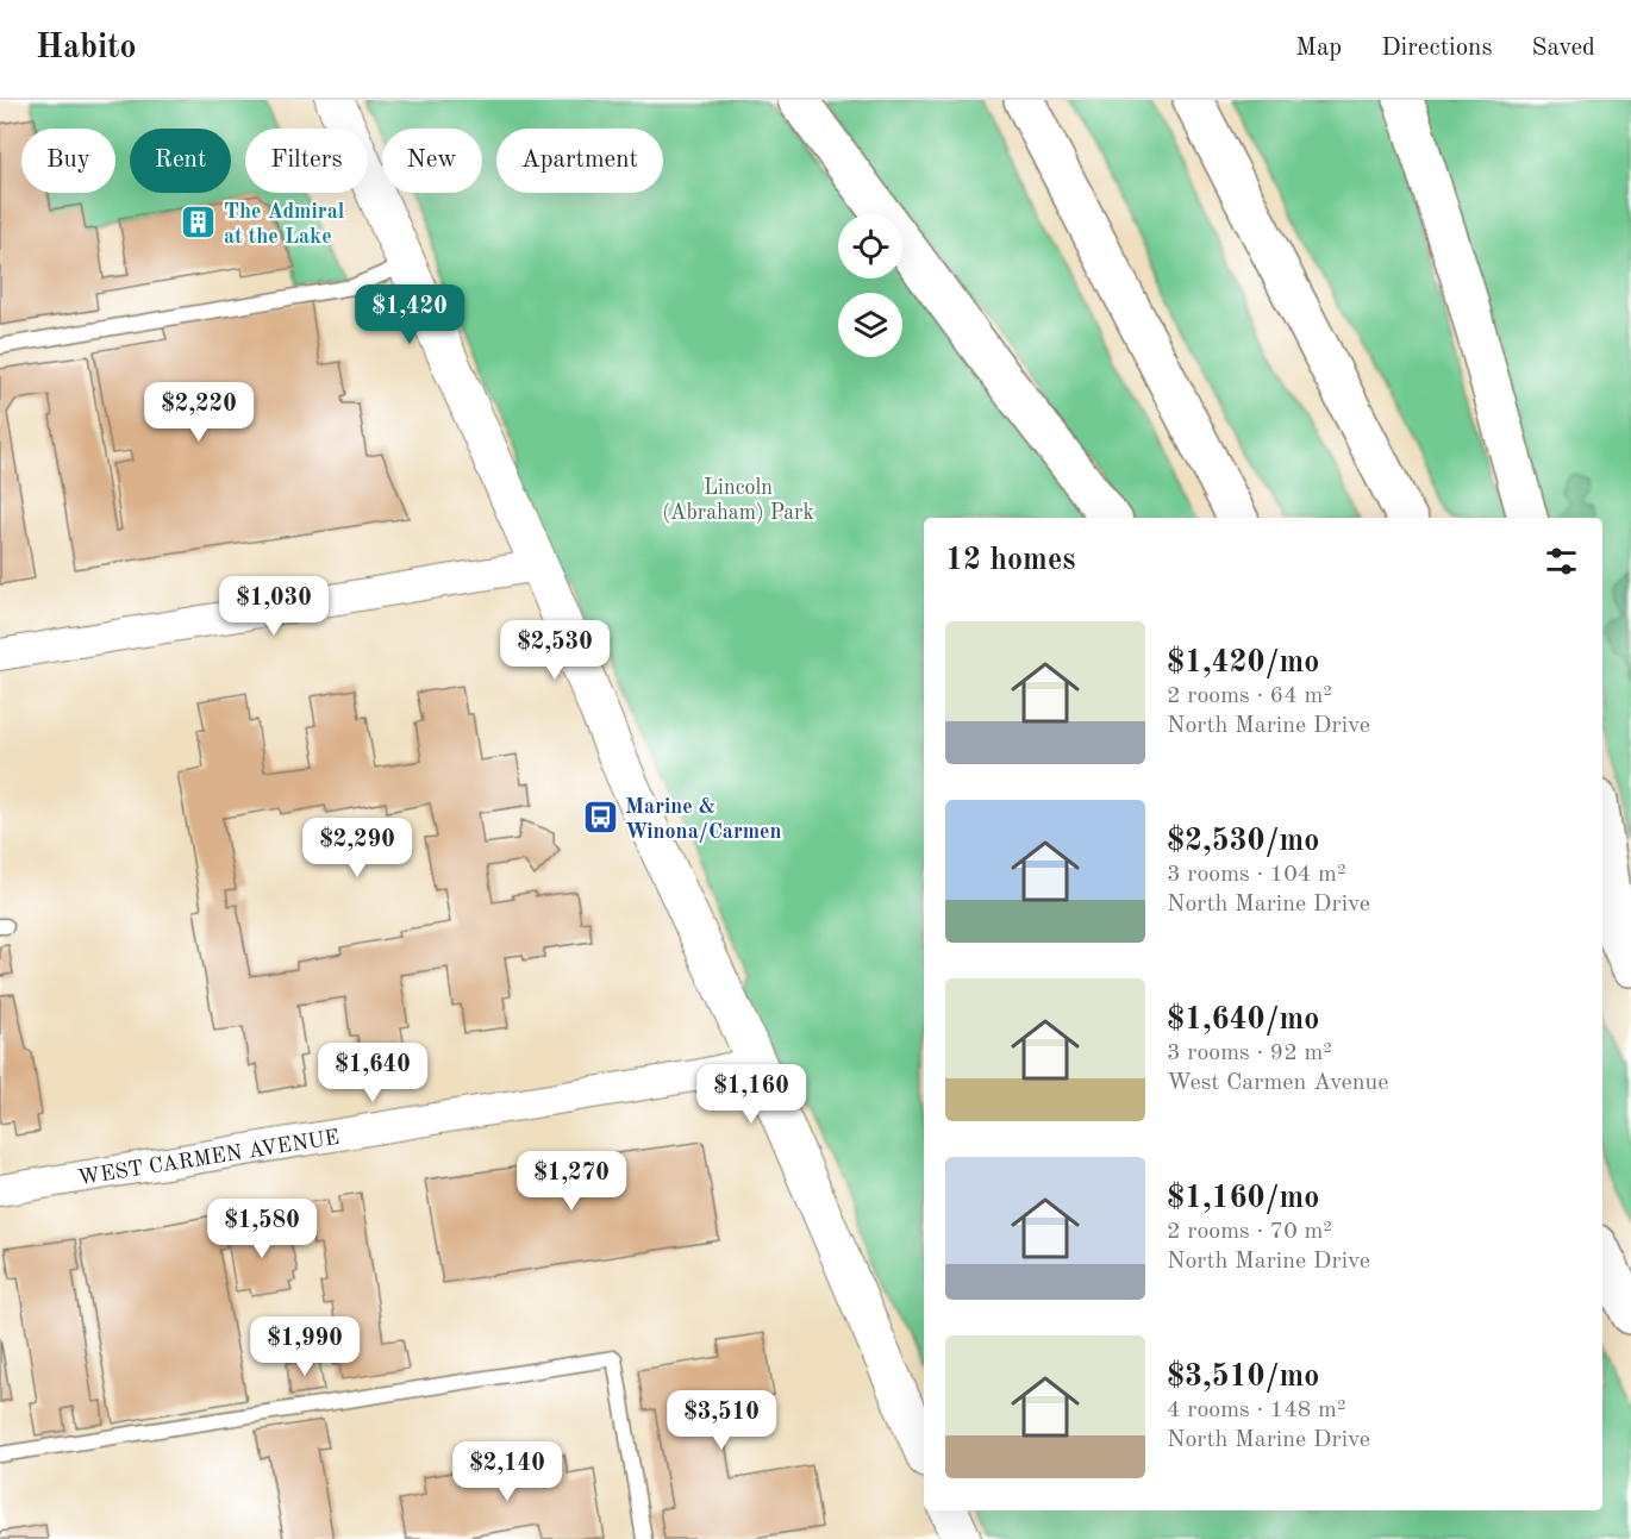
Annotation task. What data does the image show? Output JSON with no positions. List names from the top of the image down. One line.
{"streets":{"street":["WEST CARMEN AVENUE"]},"parks":["Lincoln (Abraham) Park"],"places":{"building":["The Admiral at the Lake"],"bus stop":["Marine & Winona/Carmen"]},"page":{"header":"Habito","nav":["Map","Directions","Saved"],"chip":["Buy","Rent","Filters","New","Apartment"],"price":["$1,420","$2,220","$1,030","$2,530","$2,290","$1,640","$1,160","$1,270","$1,580","$1,990","$3,510","$2,140"],"heading":"12 homes","list":[{"name":"$1,420/mo","note":"2 rooms · 64 m² · North Marine Drive"},{"name":"$2,530/mo","note":"3 rooms · 104 m² · North Marine Drive"},{"name":"$1,640/mo","note":"3 rooms · 92 m² · West Carmen Avenue"},{"name":"$1,160/mo","note":"2 rooms · 70 m² · North Marine Drive"},{"name":"$3,510/mo","note":"4 rooms · 148 m² · North Marine Drive"}]}}
